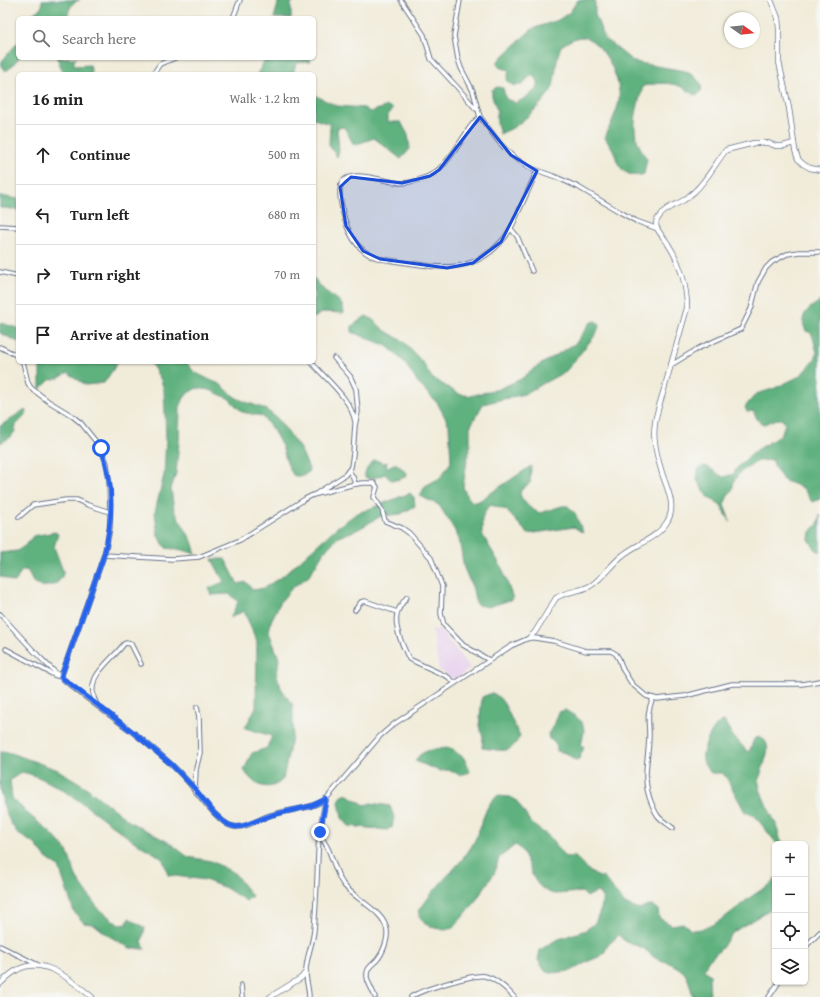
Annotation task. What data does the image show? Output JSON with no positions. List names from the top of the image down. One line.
{"north":"right","page":{"search":"Search here","heading":["16 min","Walk · 1.2 km"],"list":[["Continue","500 m"],["Turn left","680 m"],["Turn right","70 m"],"Arrive at destination"],"map_buttons":["+","−"]}}
